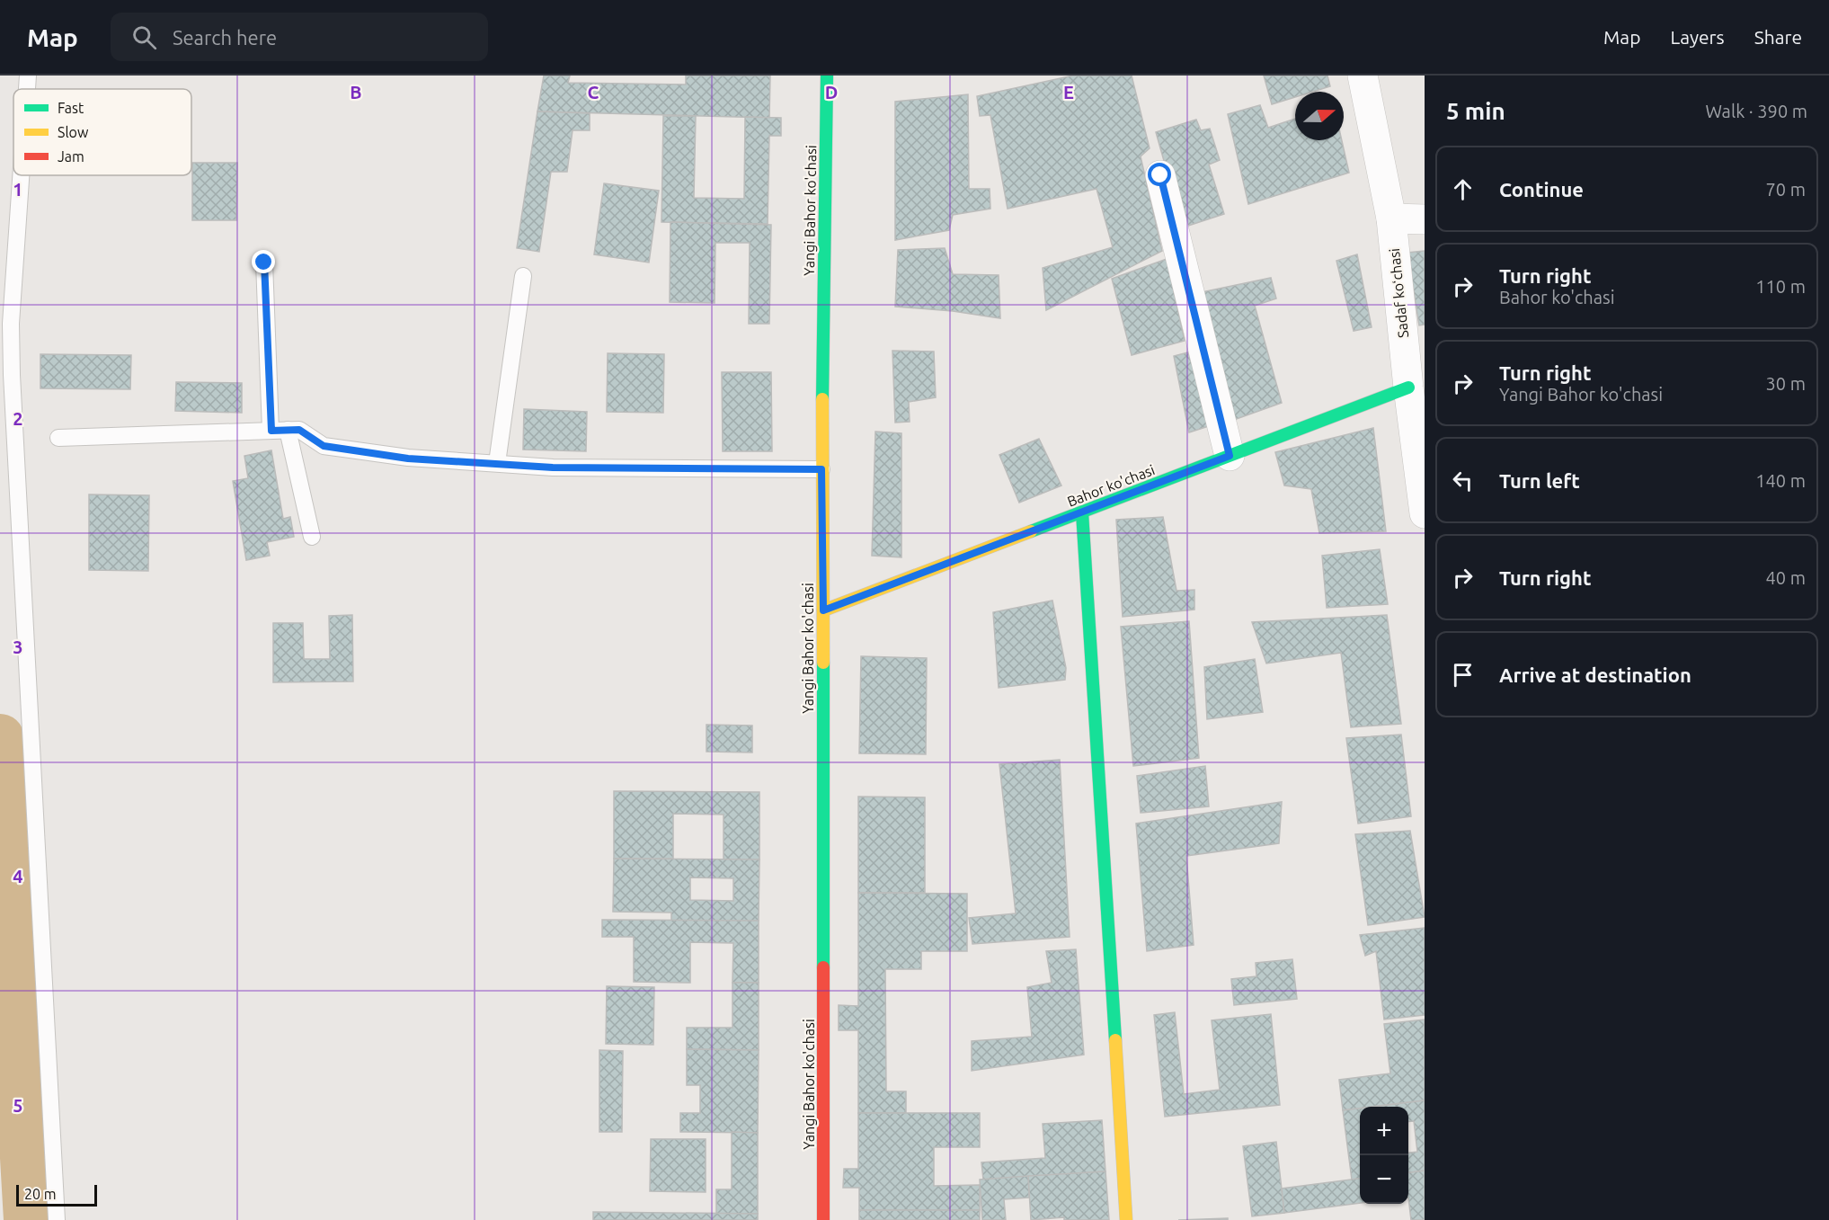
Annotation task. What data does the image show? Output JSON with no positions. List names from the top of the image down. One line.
{"streets":{"street":["Yangi Bahor ko'chasi","Sadaf koʻchasi","Bahor ko'chasi"]},"crossings":[["Yangi Bahor ko'chasi","Bahor ko'chasi"],["Sadaf koʻchasi","Bahor ko'chasi"]],"legend":["Fast","Slow","Jam"],"scale_bar":"20 m","north":"right","page":{"header":"Map","search":"Search here","nav":["Map","Layers","Share"],"heading":["5 min","Walk · 390 m"],"list":[["Continue","70 m"],["Turn right","Bahor ko'chasi","110 m"],["Turn right","Yangi Bahor ko'chasi","30 m"],["Turn left","140 m"],["Turn right","40 m"],"Arrive at destination"],"map_buttons":["+","−"],"scale":"20 m"},"grid":{"columns":["B","C","D","E"],"rows":["1","2","3","4","5"]}}
